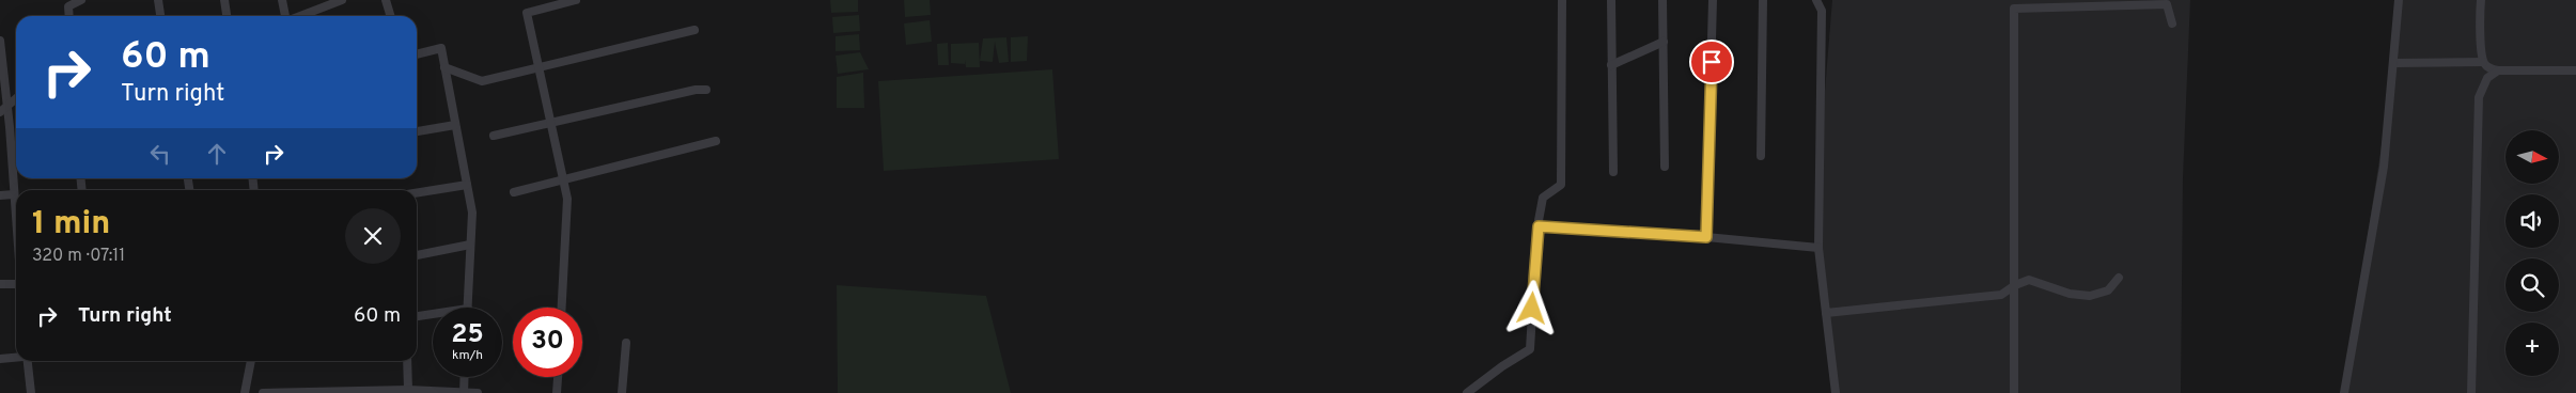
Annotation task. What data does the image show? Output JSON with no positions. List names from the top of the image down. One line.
{"north":"right","page":{"turn":["60 m","Turn right"],"map_buttons":"+","heading":["1 min","320 m · 07:11"],"list":[{"name":"Turn right","value":"60 m"}],"speed":"25 km/h","limit":"30"}}
